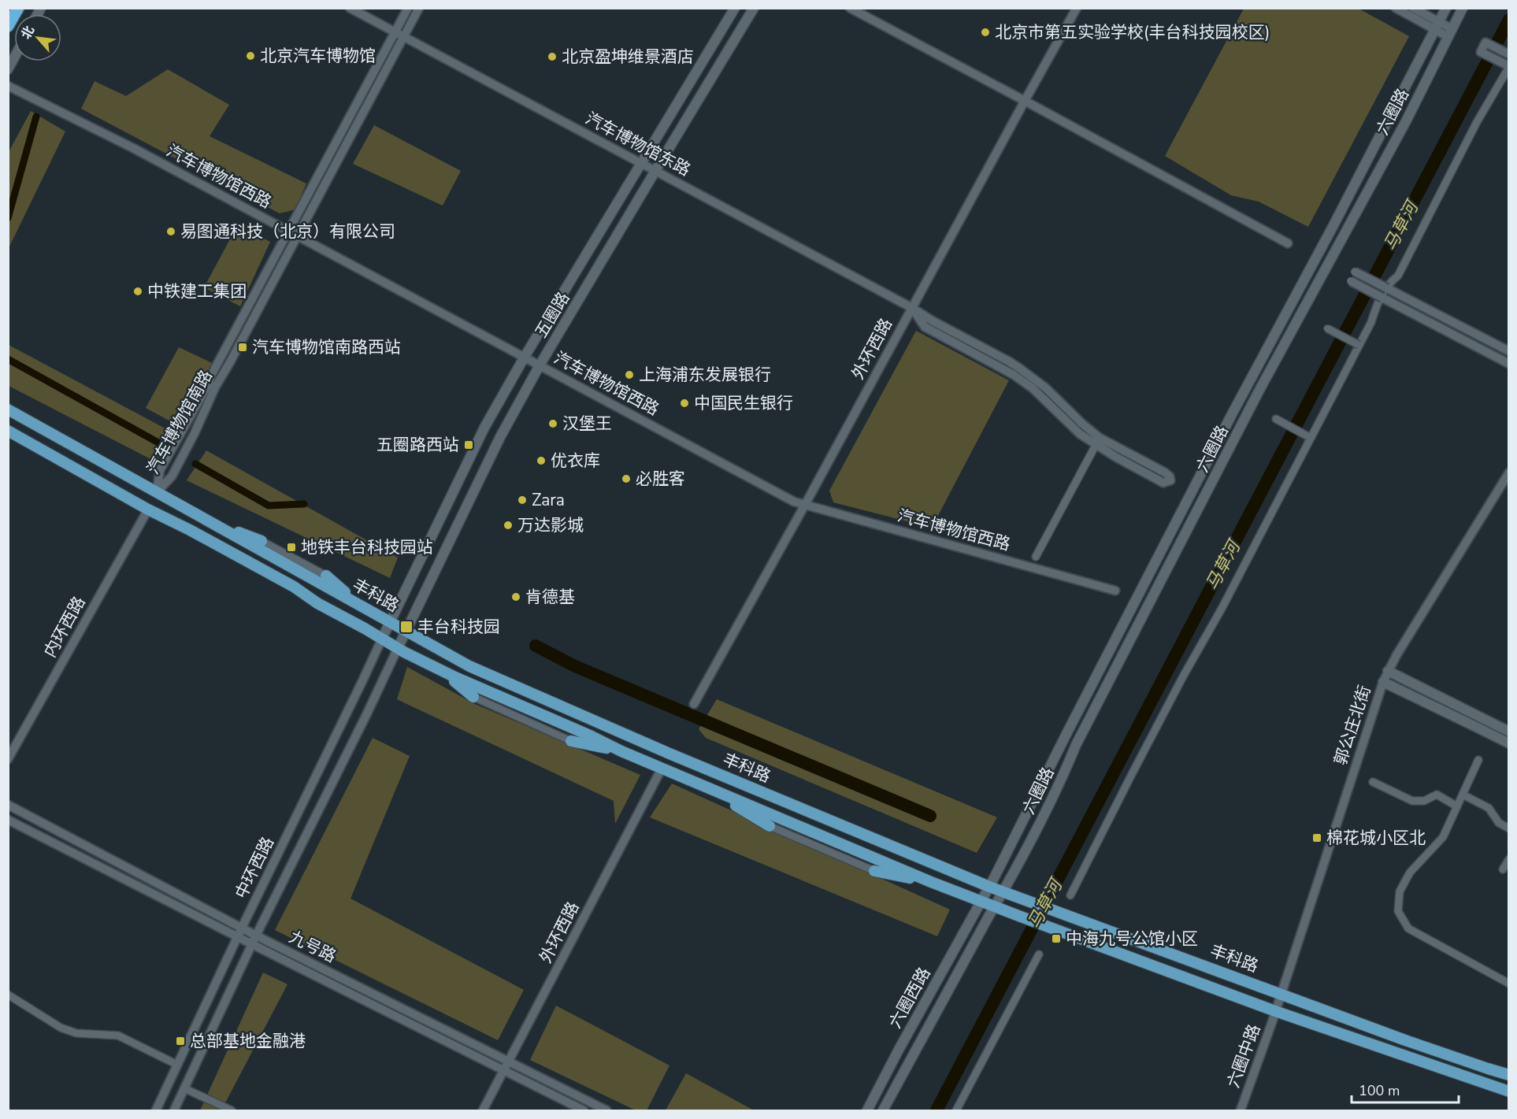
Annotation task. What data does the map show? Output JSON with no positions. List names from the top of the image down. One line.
{"streets":{"main road":["六圈路","五圈路","丰科路","六圈西路"],"street":["汽车博物馆东路","汽车博物馆西路","外环西路","汽车博物馆南路","内环西路","郭公庄北街","中环西路","九号路","六圈中路"]},"crossings":[["六圈路","丰科路"],["六圈路","六圈西路"],["汽车博物馆东路","五圈路"],["汽车博物馆东路","外环西路"],["汽车博物馆东路","汽车博物馆南路"],["汽车博物馆西路","五圈路"],["汽车博物馆西路","外环西路"],["汽车博物馆西路","汽车博物馆南路"],["五圈路","丰科路"],["五圈路","中环西路"],["外环西路","丰科路"],["外环西路","九号路"],["汽车博物馆南路","丰科路"],["丰科路","内环西路"],["丰科路","郭公庄北街"],["丰科路","中环西路"],["丰科路","六圈西路"],["丰科路","六圈中路"],["郭公庄北街","六圈中路"],["中环西路","九号路"]],"water":["马草河"],"places":{"other":["北京市第五实验学校(丰台科技园校区)","北京汽车博物馆","北京盈坤维景酒店","易图通科技（北京）有限公司","中铁建工集团","上海浦东发展银行","中国民生银行","汉堡王","优衣库","必胜客","Zara","万达影城","肯德基"],"transit":["汽车博物馆南路西站","五圈路西站","地铁丰台科技园站","丰台科技园","棉花城小区北","中海九号公馆小区","总部基地金融港"]},"scale_bar":"100 m","north":"top left"}
